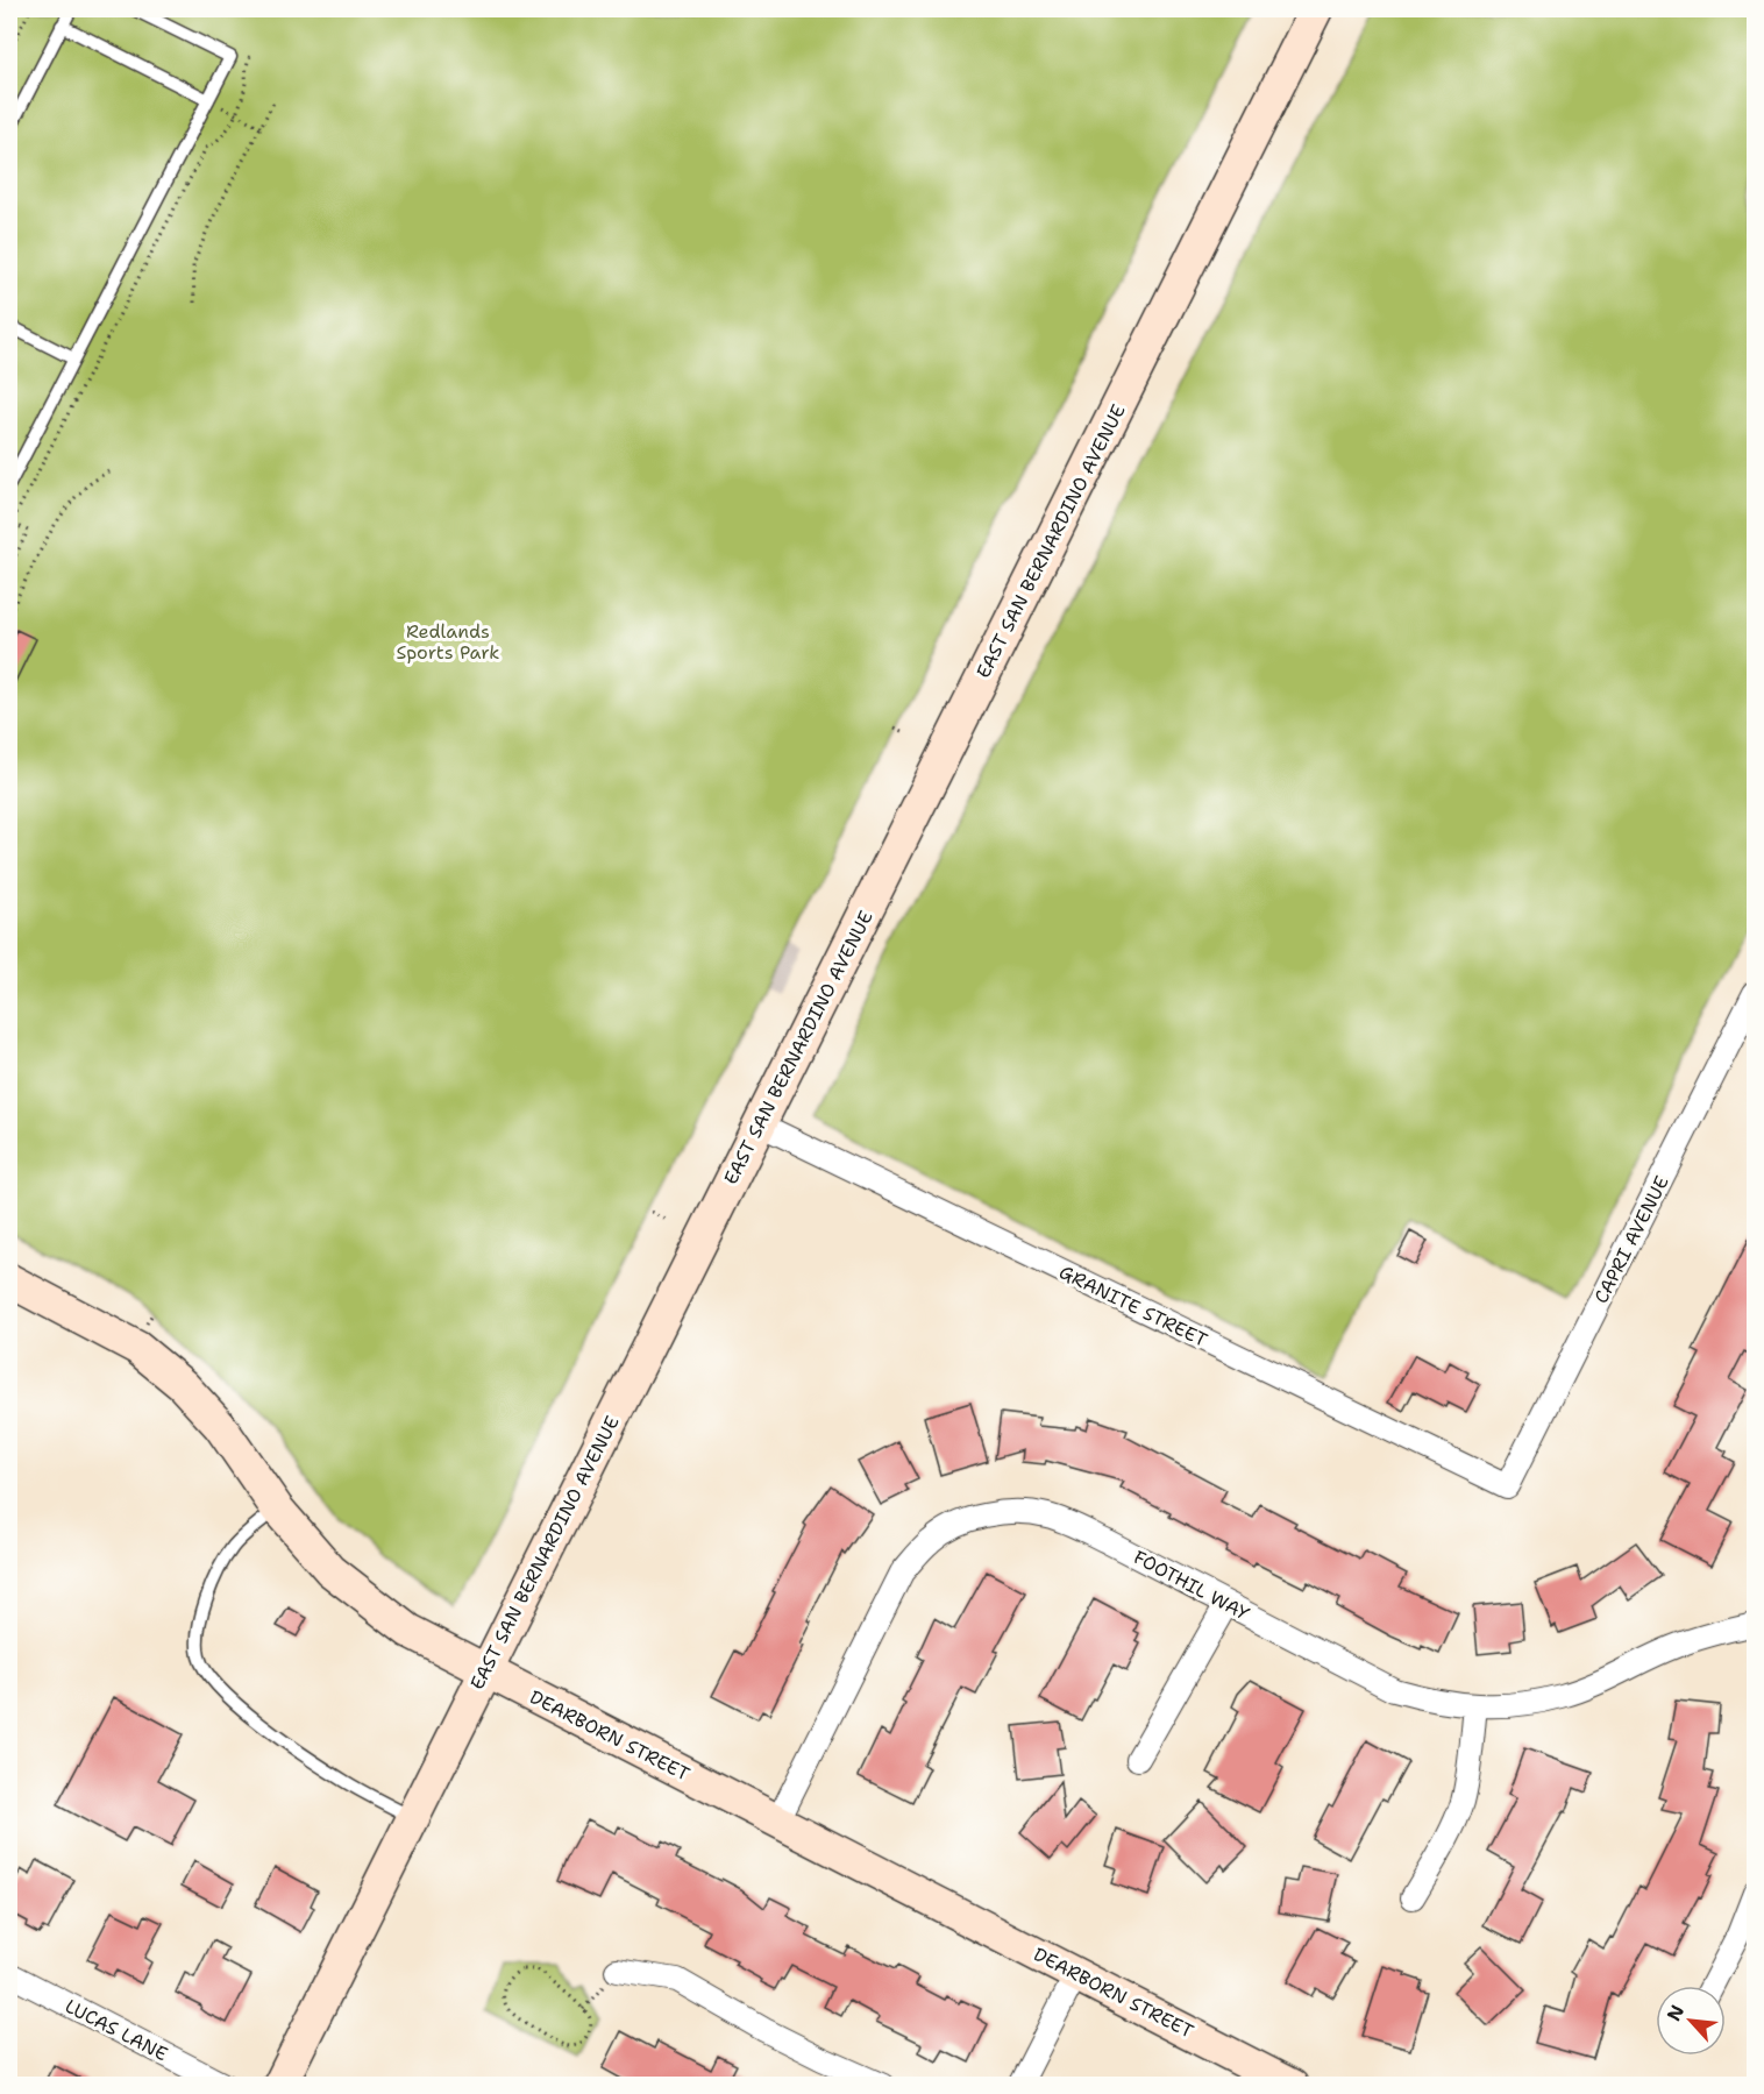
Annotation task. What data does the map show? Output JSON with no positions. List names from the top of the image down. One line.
{"streets":{"street":["EAST SAN BERNARDINO AVENUE","CAPRI AVENUE","GRANITE STREET","FOOTHIL WAY","DEARBORN STREET","LUCAS LANE"]},"crossings":[["EAST SAN BERNARDINO AVENUE","GRANITE STREET"],["EAST SAN BERNARDINO AVENUE","DEARBORN STREET"],["CAPRI AVENUE","GRANITE STREET"],["FOOTHIL WAY","DEARBORN STREET"]],"parks":["Redlands Sports Park"],"north":"top left"}
